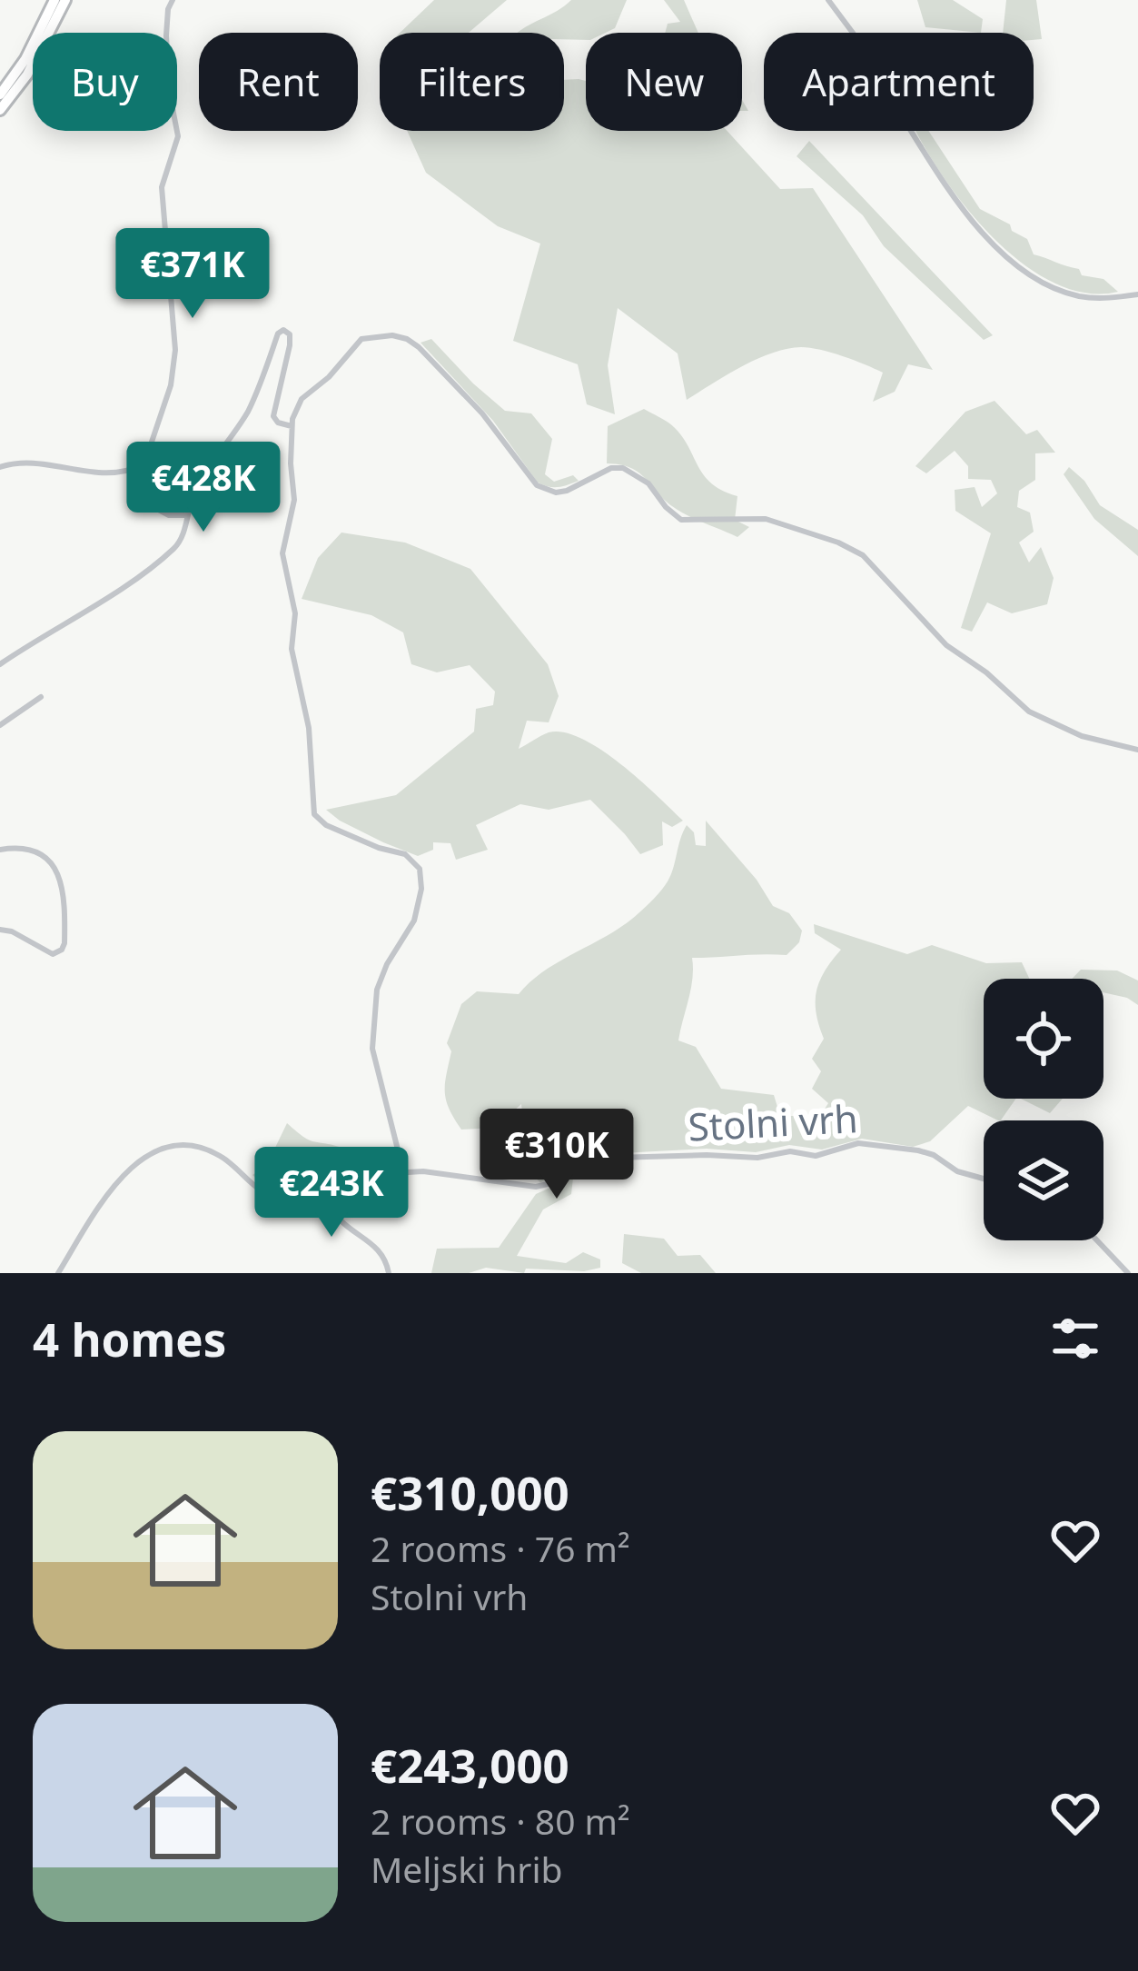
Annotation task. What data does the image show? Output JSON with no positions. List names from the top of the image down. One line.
{"streets":{"street":["Stolni vrh"]},"page":{"chip":["Buy","Rent","Filters","New","Apartment"],"price":["€371K","€428K","€310K","€243K"],"heading":"4 homes","list":[{"name":"€310,000","note":"2 rooms · 76 m² · Stolni vrh"},{"name":"€243,000","note":"2 rooms · 80 m² · Meljski hrib"}]}}
